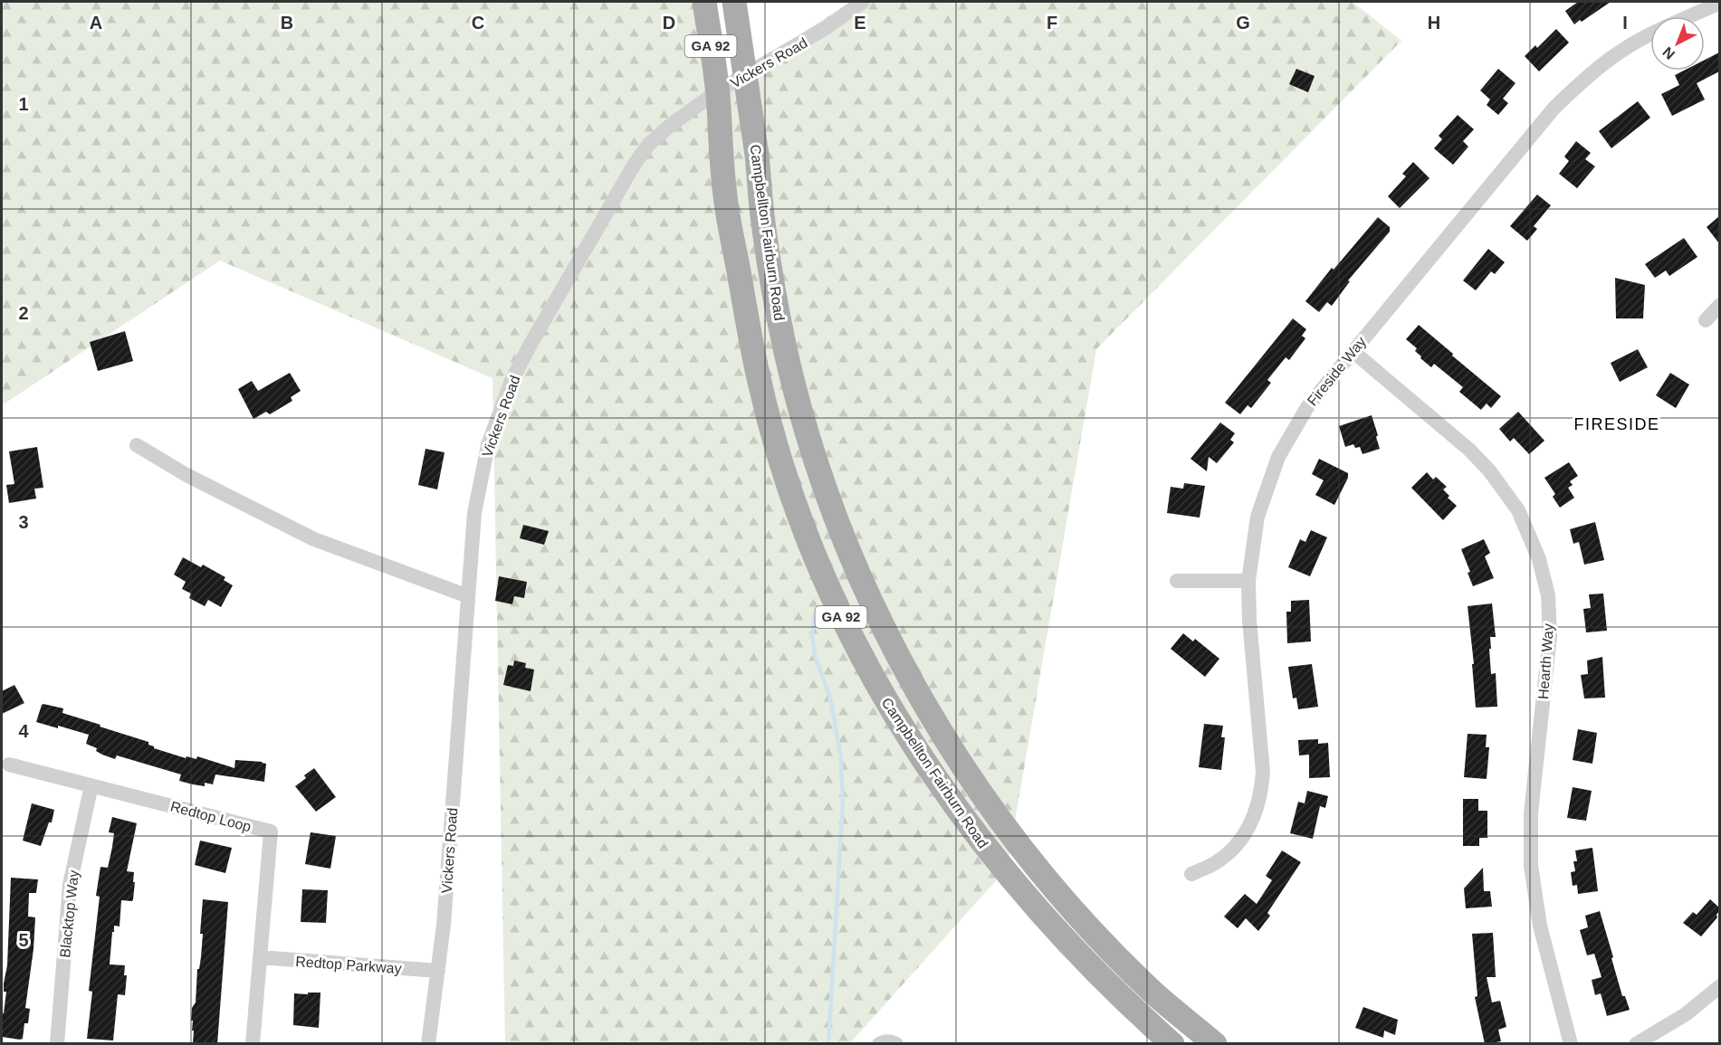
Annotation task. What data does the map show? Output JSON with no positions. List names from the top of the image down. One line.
{"streets":{"main road":["GA 92","Campbellton Fairburn Road"],"street":["Vickers Road","Fireside Way","Hearth Way","Redtop Loop","Blacktop Way","Redtop Parkway"]},"crossings":[["Vickers Road","Campbellton Fairburn Road"],["Vickers Road","Redtop Parkway"],["Fireside Way","Hearth Way"],["Redtop Loop","Blacktop Way"],["Redtop Loop","Redtop Parkway"]],"districts":["FIRESIDE"],"north":"bottom left","grid":{"columns":["A","B","C","D","E","F","G","H","I"],"rows":["1","2","3","4","5"]}}
